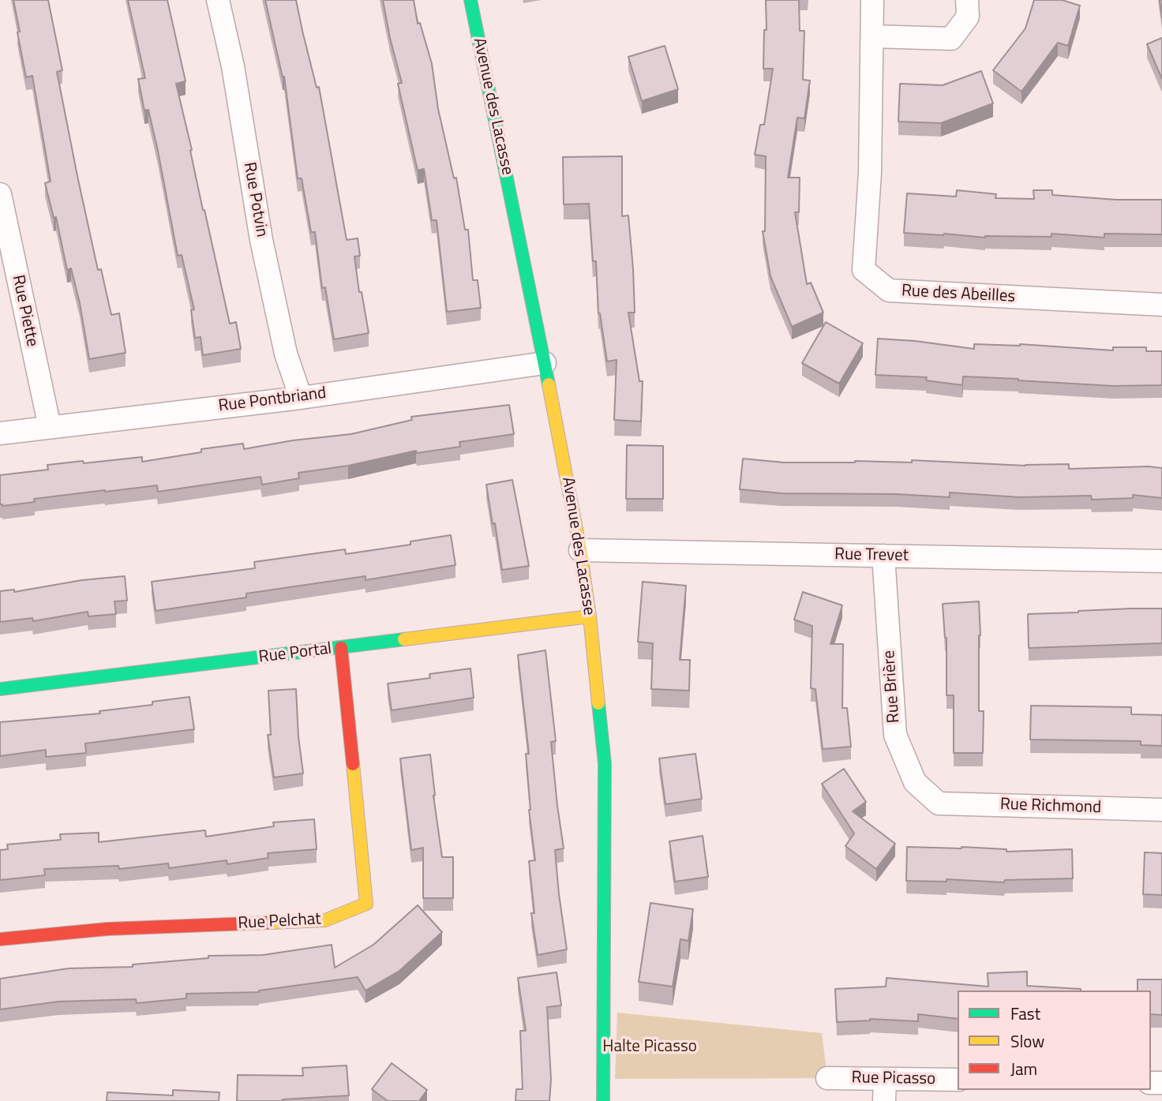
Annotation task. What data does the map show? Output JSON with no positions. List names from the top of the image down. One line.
{"streets":{"street":["Avenue des Lacasse","Rue Potvin","Rue des Abeilles","Rue Piette","Rue Pontbriand","Rue Trevet","Rue Portal","Rue Brière","Rue Richmond","Rue Pelchat","Rue Picasso"]},"crossings":[["Avenue des Lacasse","Rue Pontbriand"],["Avenue des Lacasse","Rue Trevet"],["Avenue des Lacasse","Rue Portal"],["Rue Potvin","Rue Pontbriand"],["Rue Piette","Rue Pontbriand"],["Rue Trevet","Rue Brière"],["Rue Portal","Rue Pelchat"],["Rue Brière","Rue Richmond"]],"parks":["Halte Picasso"],"legend":["Fast","Slow","Jam"]}
